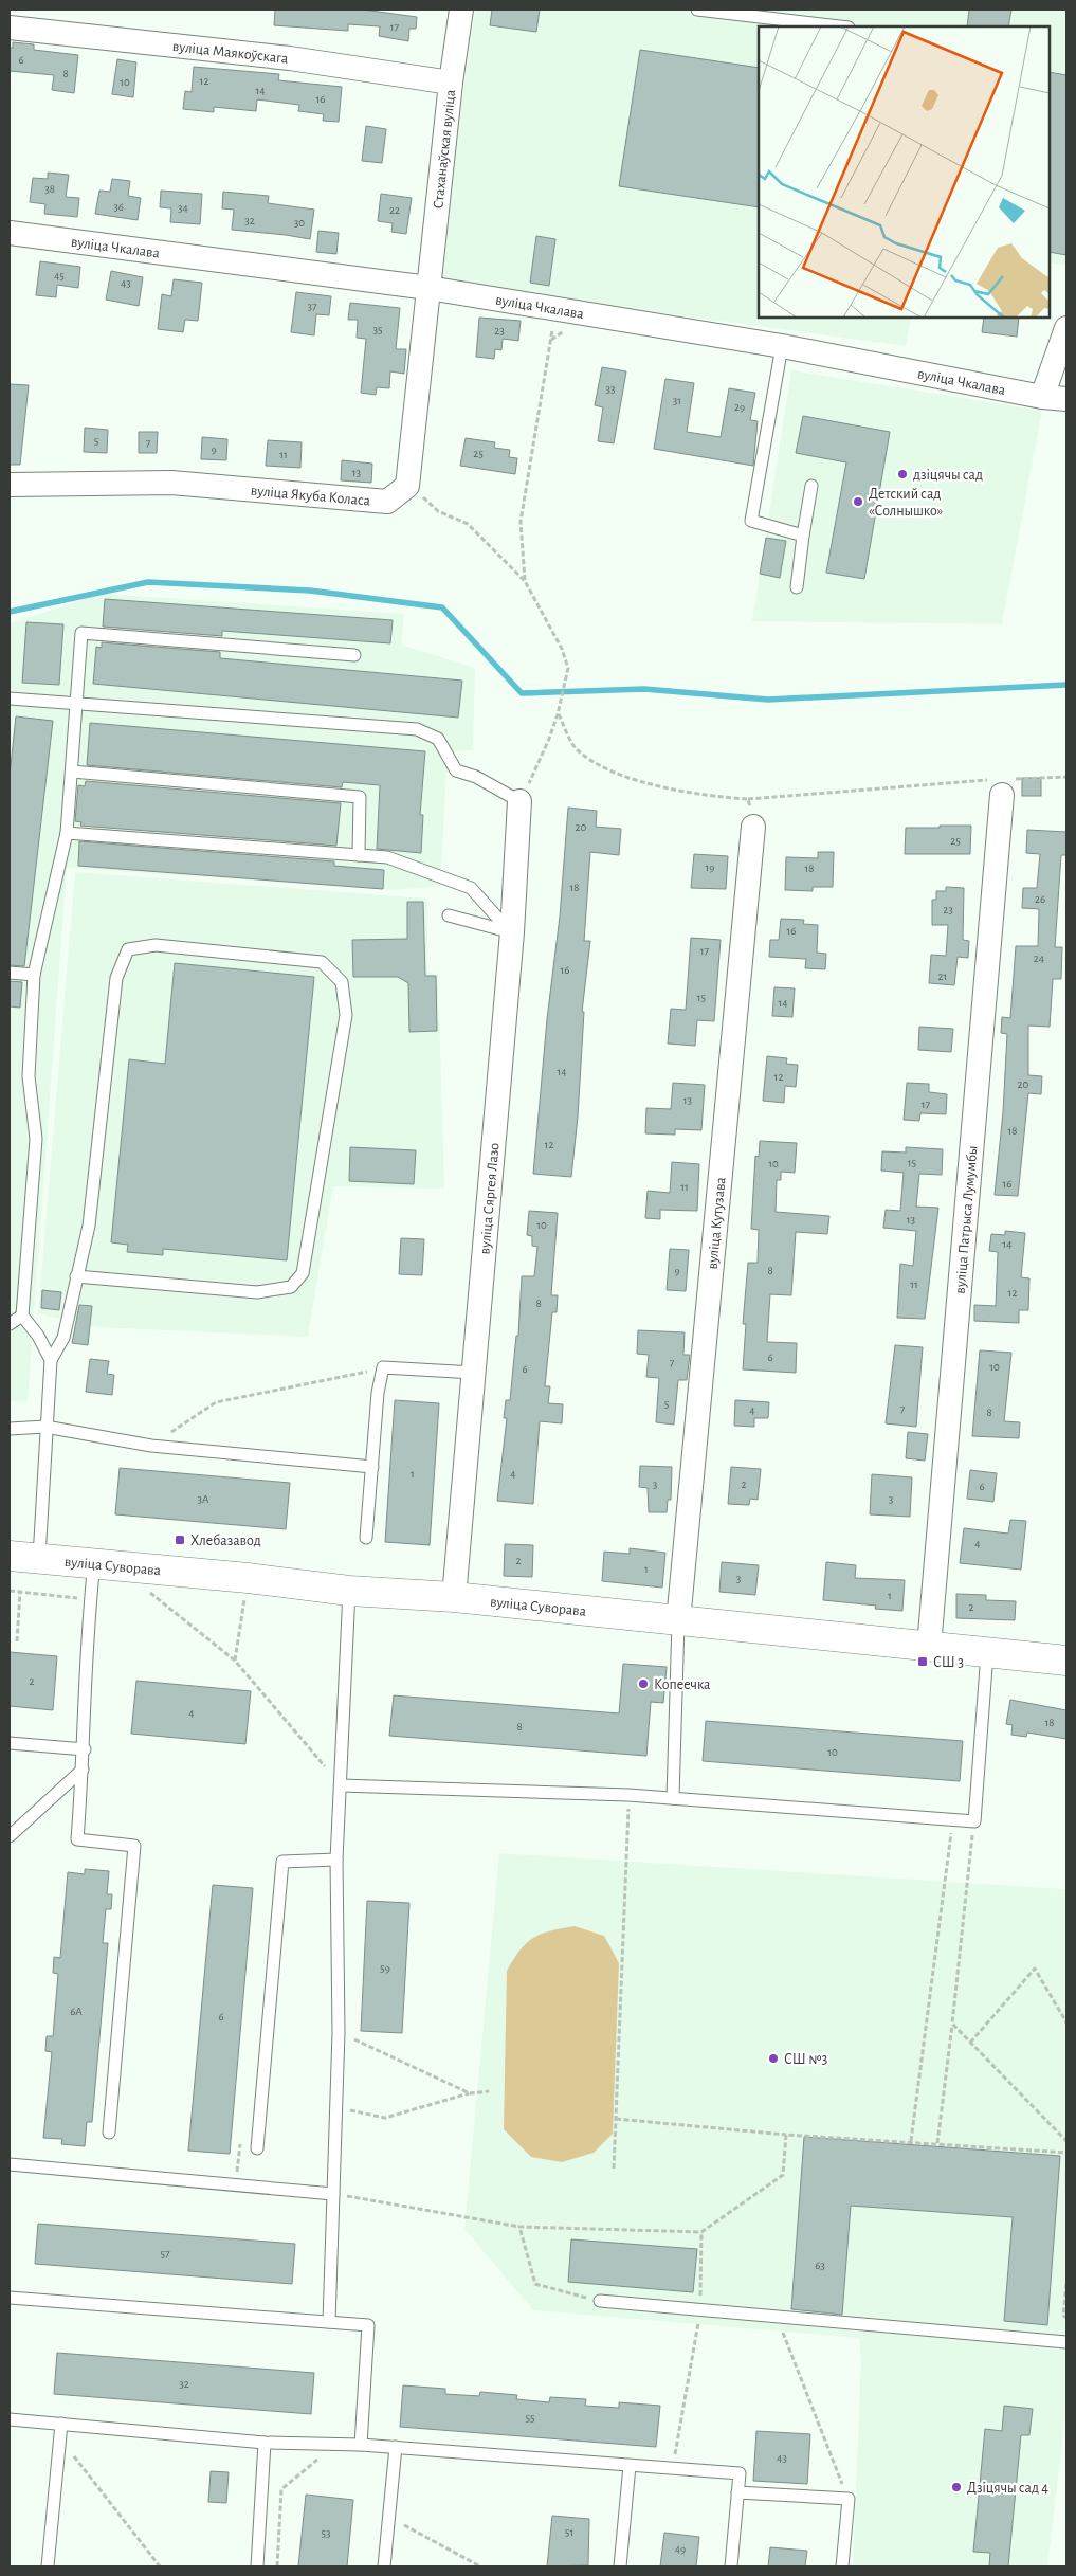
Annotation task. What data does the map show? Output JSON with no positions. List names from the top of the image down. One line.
{"streets":{"main road":["вуліца Суворава"],"street":["вуліца Маякоўскага","Стаханаўская вуліца","вуліца Чкалава","вуліца Якуба Коласа","вуліца Сяргея Лазо","вуліца Патрыса Лумумбы","вуліца Кутузава"]},"crossings":[["вуліца Маякоўскага","Стаханаўская вуліца"],["Стаханаўская вуліца","вуліца Чкалава"],["Стаханаўская вуліца","вуліца Якуба Коласа"],["вуліца Чкалава","вуліца Якуба Коласа"],["вуліца Сяргея Лазо","вуліца Суворава"],["вуліца Патрыса Лумумбы","вуліца Суворава"],["вуліца Кутузава","вуліца Суворава"]],"places":{"other":["дзіцячы сад","Детский сад «Солнышко»","Копеечка","СШ №3","Дзіцячы сад 4"],"transit":["Хлебазавод","СШ 3"]},"house_numbers":["17","6","8","12","10","14","16","38","36","34","22","32","30","45","43","37","35","23","33","31","29","5","7","9","25","11","13","20","25","19","18","18","26","23","16","17","24","16","21","15","14","14","12","20","13","17","18","12","15","10","16","11","13","10","14","9","8","11","12","8","6","7","10","6","5","7","4","8","1","4","3","2","6","3А","3","4","2","1","3","1","2","2","4","18","8","10","59","6А","6","57","63","32","55","43","51","53","49"]}
